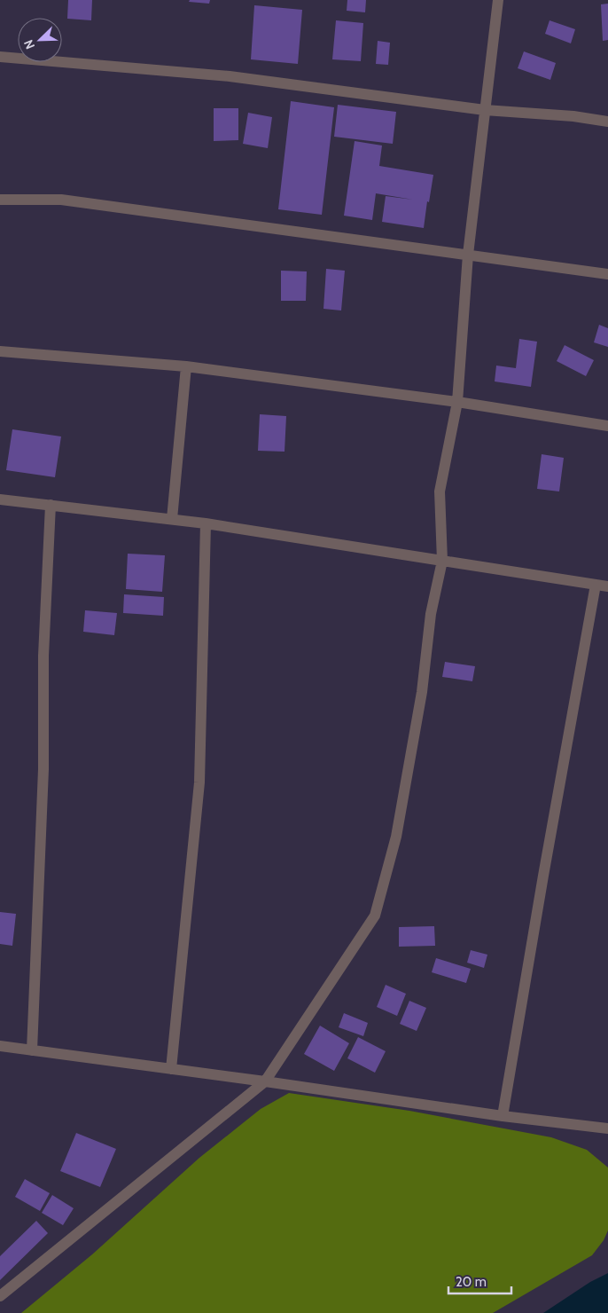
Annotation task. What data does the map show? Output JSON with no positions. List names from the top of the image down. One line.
{"scale_bar":"20 m","north":"bottom left"}
